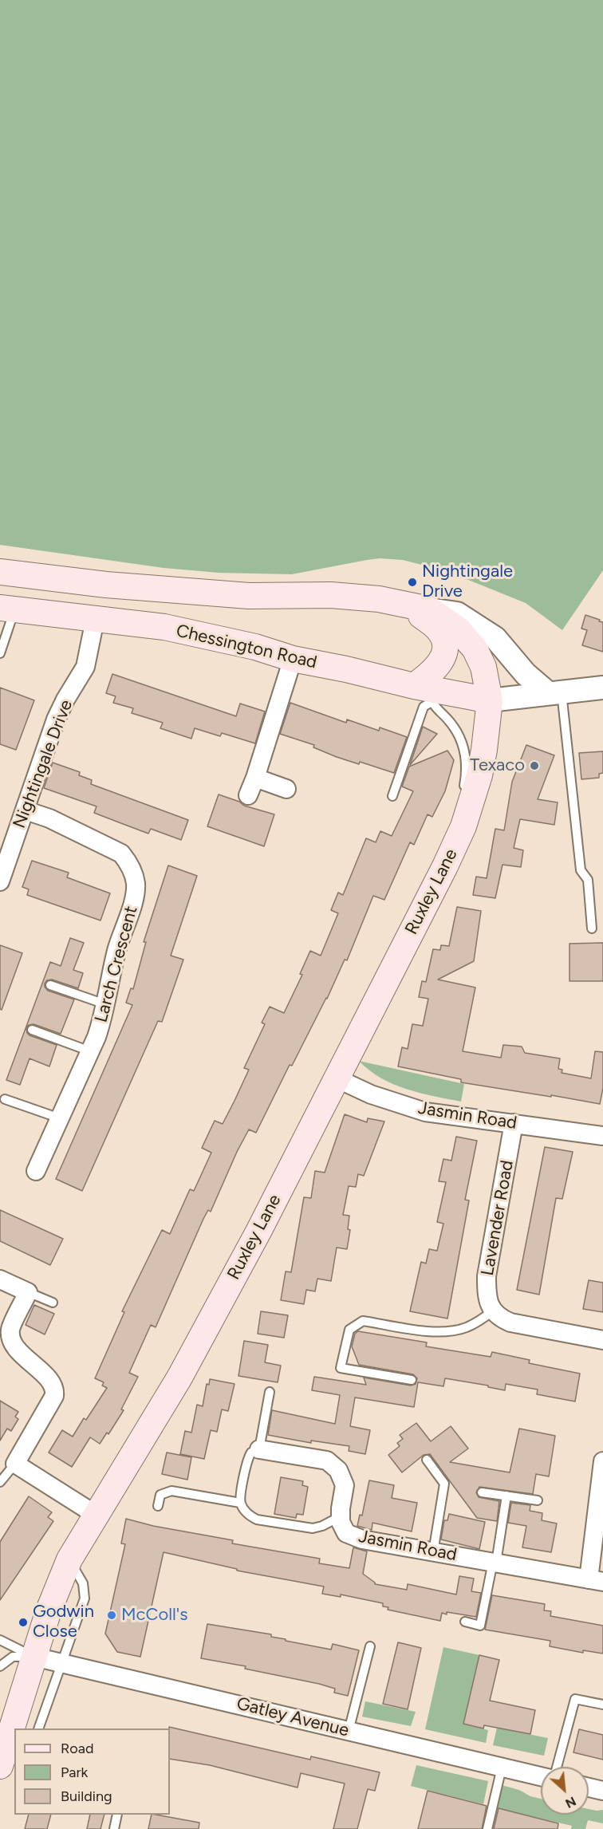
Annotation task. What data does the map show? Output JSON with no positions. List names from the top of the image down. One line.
{"streets":{"main road":["Chessington Road","Ruxley Lane"],"street":["Nightingale Drive","Larch Crescent","Jasmin Road","Lavender Road","Gatley Avenue"]},"crossings":[["Chessington Road","Nightingale Drive"],["Chessington Road","Ruxley Lane"],["Nightingale Drive","Larch Crescent"],["Ruxley Lane","Jasmin Road"],["Ruxley Lane","Gatley Avenue"],["Jasmin Road","Lavender Road"]],"places":["Nightingale Drive","Texaco","McColl's","Godwin Close"],"legend":["Road","Park","Building"],"north":"bottom right"}
